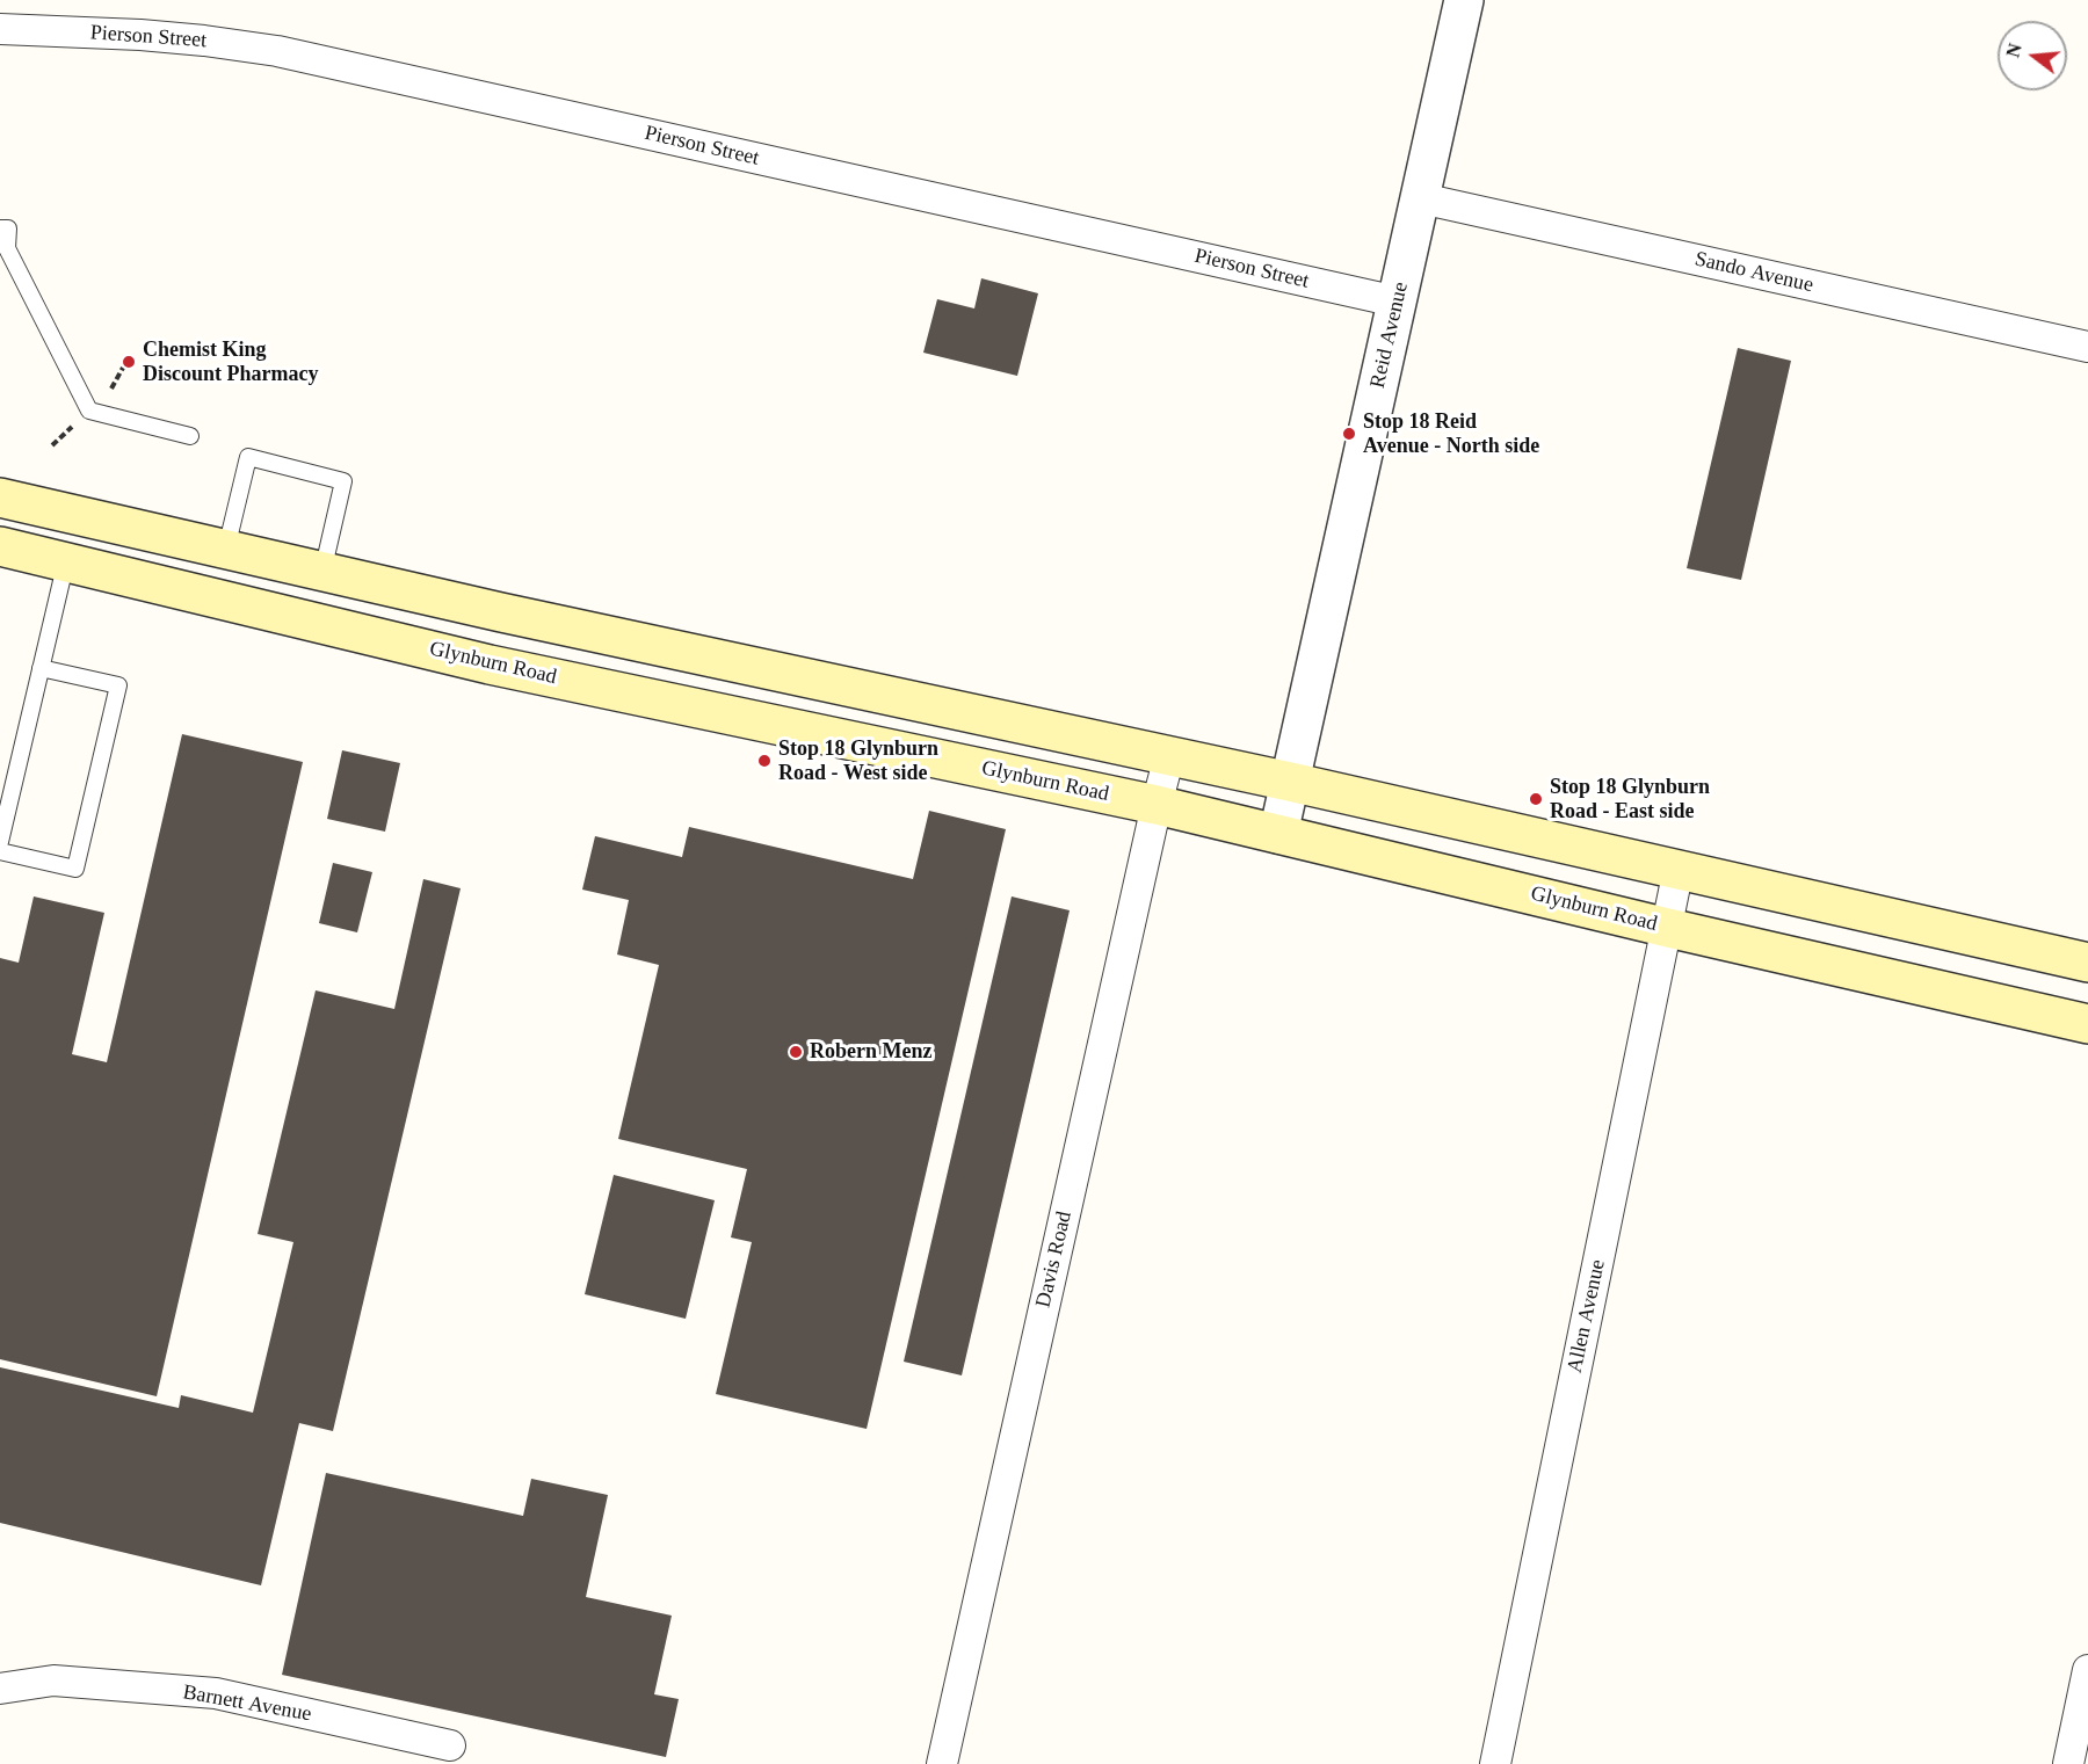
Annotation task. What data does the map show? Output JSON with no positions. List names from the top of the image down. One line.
{"streets":{"main road":["Glynburn Road"],"street":["Pierson Street","Sando Avenue","Reid Avenue","Davis Road","Allen Avenue","Barnett Avenue"]},"crossings":[["Pierson Street","Reid Avenue"],["Sando Avenue","Reid Avenue"],["Reid Avenue","Glynburn Road"],["Glynburn Road","Davis Road"],["Glynburn Road","Allen Avenue"]],"places":["Chemist King Discount Pharmacy","Stop 18 Reid Avenue - North side","Stop 18 Glynburn Road - West side","Stop 18 Glynburn Road - East side","Robern Menz"],"north":"left"}
